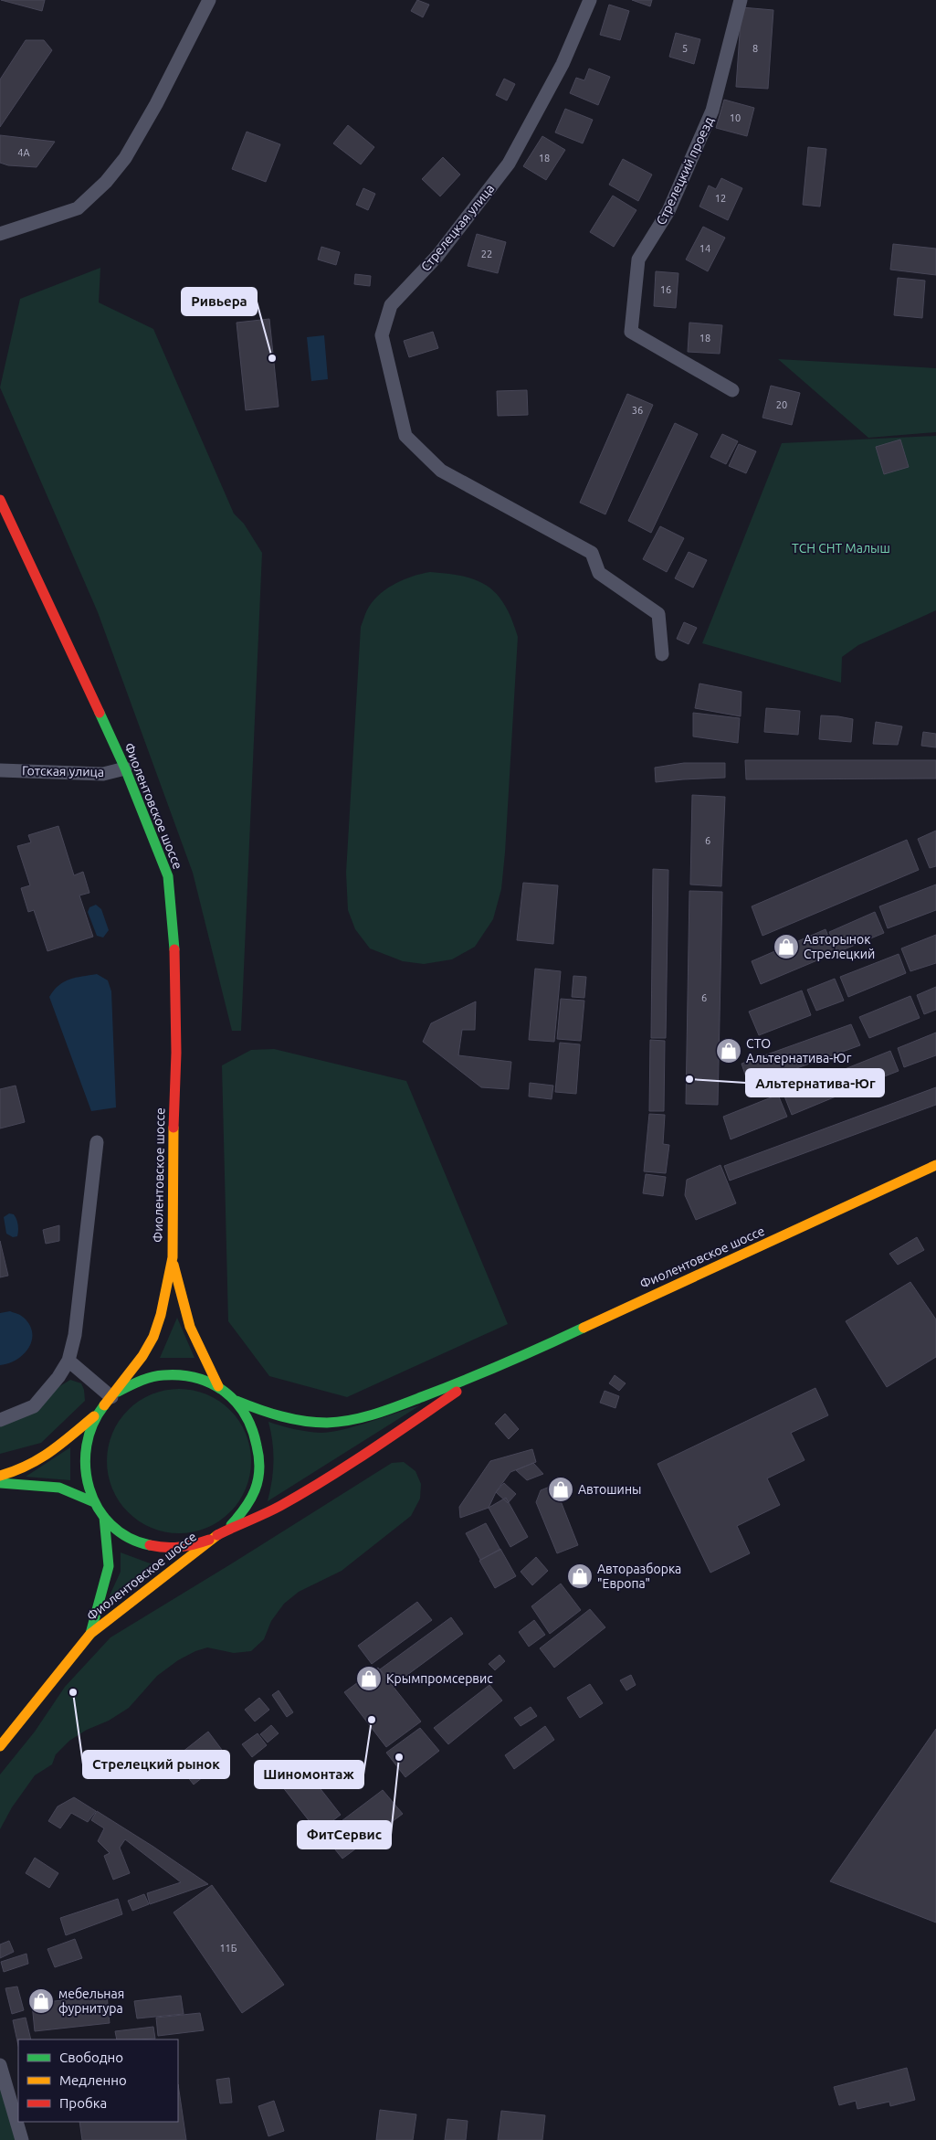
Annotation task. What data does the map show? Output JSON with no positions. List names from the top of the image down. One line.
{"streets":{"main road":["Фиолентовское шоссе"],"street":["Стрелецкий проезд","Стрелецкая улица","Готская улица"]},"crossings":[["Готская улица","Фиолентовское шоссе"]],"parks":["ТСН СНТ Малыш"],"places":{"other":["Ривьера","Альтернатива-Юг","Стрелецкий рынок","Шиномонтаж","ФитСервис"],"shop":["Авторынок Стрелецкий","СТО Альтернатива-Юг","Автошины","Авторазборка \"Европа\"","Крымпромсервис","мебельная фурнитура"]},"house_numbers":["5","8","10","4А","18","12","14","22","16","18","20","36","6","6","11Б"],"legend":["Свободно","Медленно","Пробка"]}
